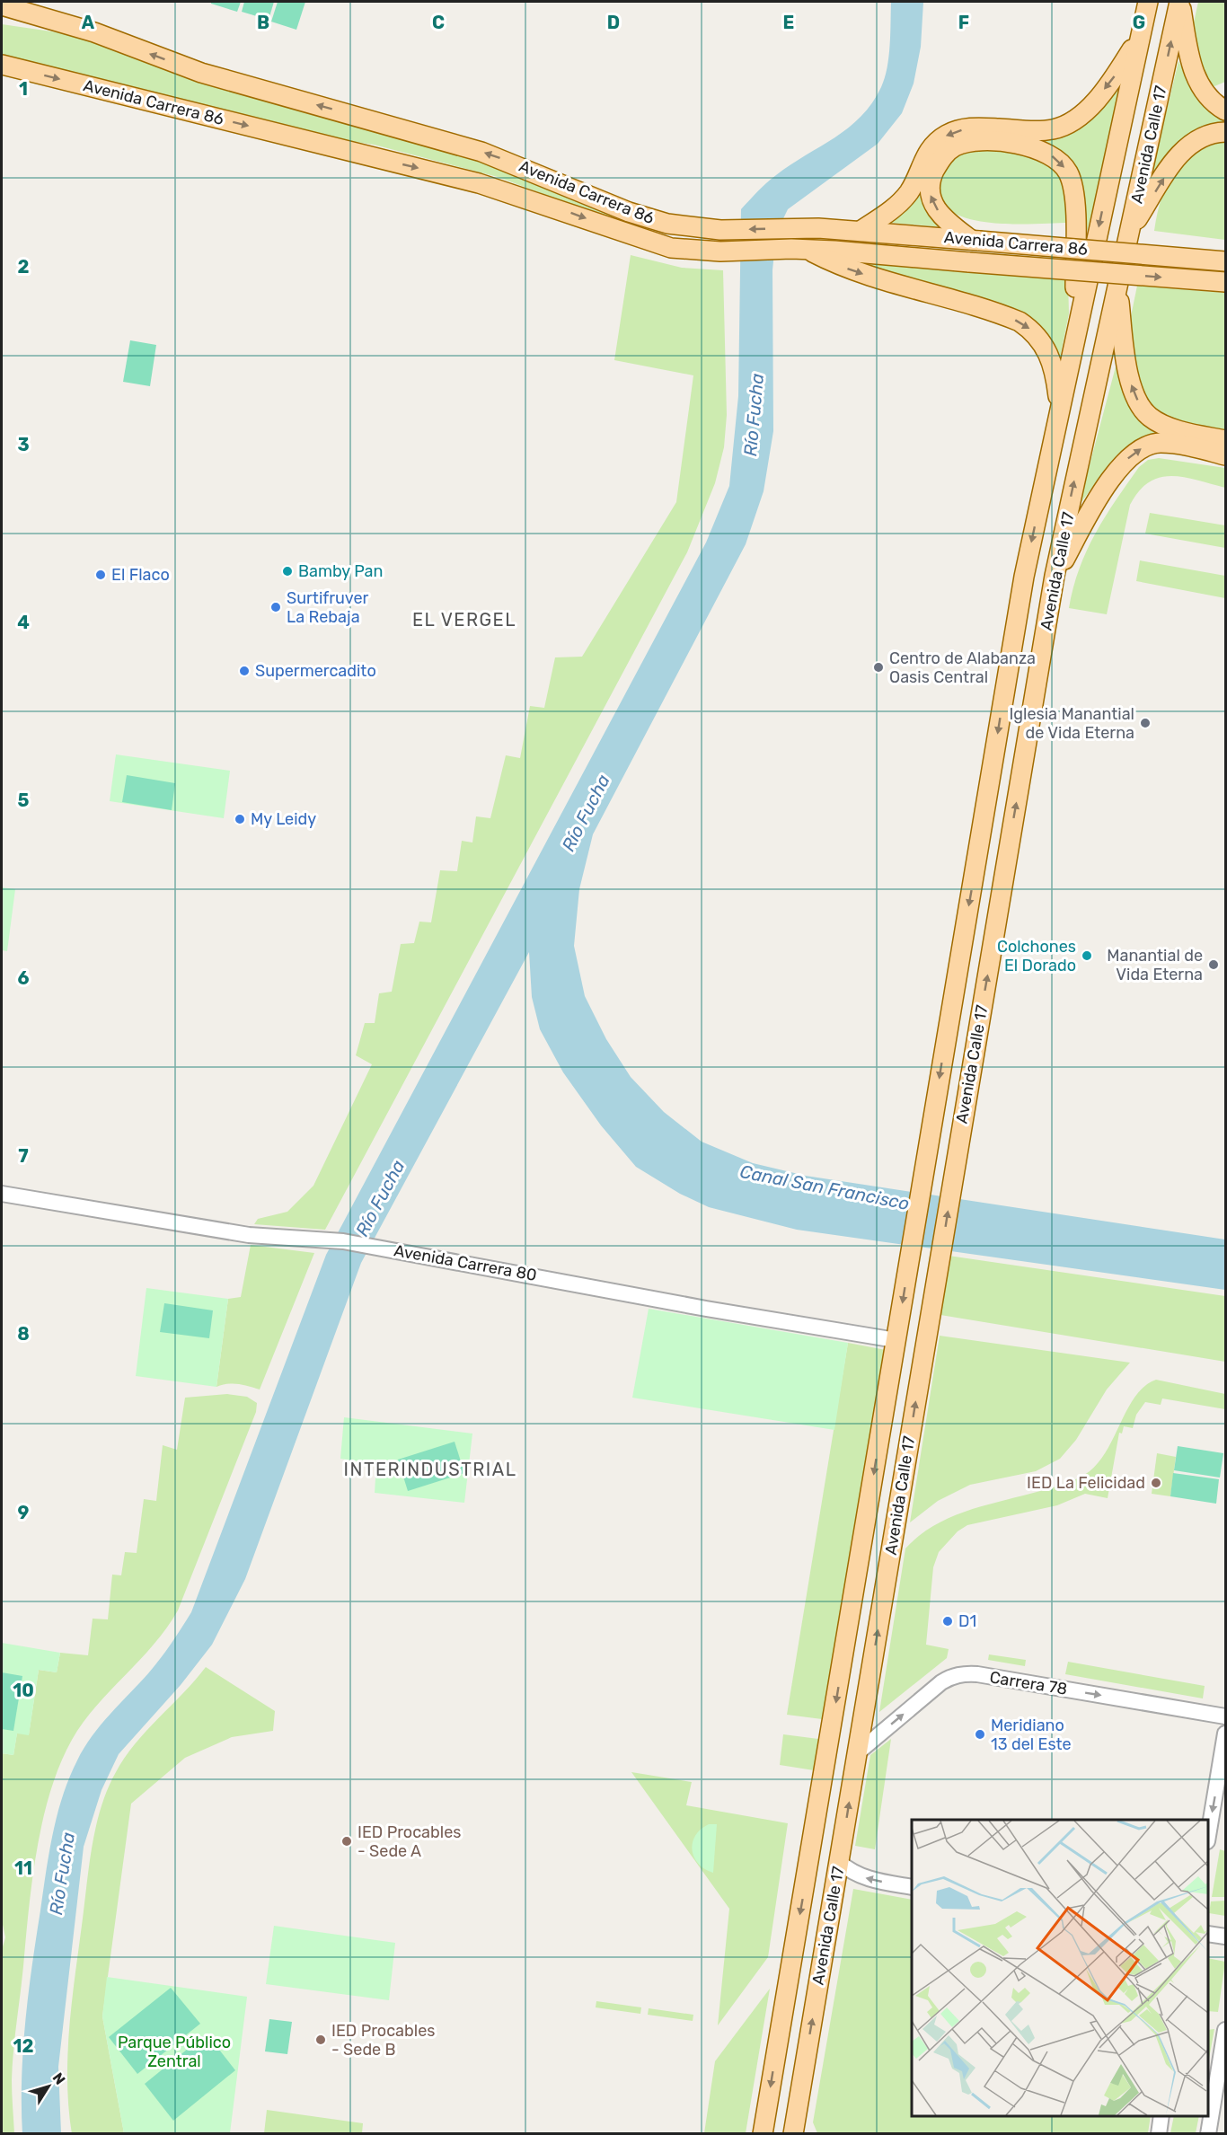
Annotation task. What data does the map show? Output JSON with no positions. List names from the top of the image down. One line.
{"streets":{"main road":["Avenida Carrera 86","Avenida Calle 17"],"street":["Avenida Carrera 80","Carrera 78"]},"crossings":[["Avenida Calle 17","Avenida Carrera 80"],["Avenida Calle 17","Carrera 78"]],"one_way":["Carrera 78"],"districts":["EL VERGEL","INTERINDUSTRIAL"],"water":["Río Fucha","Canal San Francisco"],"parks":["Parque Público Zentral"],"places":["Bamby Pan","El Flaco","Surtifruver La Rebaja","Centro de Alabanza Oasis Central","Supermercadito","Iglesia Manantial de Vida Eterna","My Leidy","Colchones El Dorado","Manantial de Vida Eterna","IED La Felicidad","D1","Meridiano 13 del Este","IED Procables - Sede A","IED Procables - Sede B"],"north":"top right","grid":{"columns":["A","B","C","D","E","F","G"],"rows":["1","2","3","4","5","6","7","8","9","10","11","12"]}}
